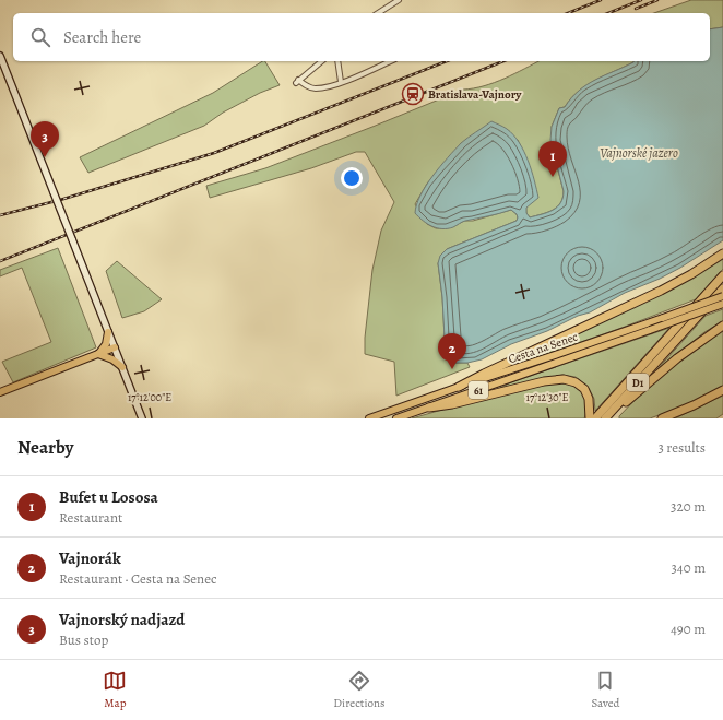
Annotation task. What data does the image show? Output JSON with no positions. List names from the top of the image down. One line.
{"streets":{"highway":["D1"],"main road":["Cesta na Senec","61"]},"water":["Vajnorské jazero"],"places":{"station":["Bratislava-Vajnory"]},"page":{"search":"Search here","pins":["3","1","2"],"heading":["Nearby","3 results"],"list":[{"mark":"1","name":"Bufet u Lososa","note":"Restaurant","value":"320 m"},{"mark":"2","name":"Vajnorák","note":"Restaurant · Cesta na Senec","value":"340 m"},{"mark":"3","name":"Vajnorský nadjazd","note":"Bus stop","value":"490 m"}],"nav":["Map","Directions","Saved"]},"coordinates":["17°12'00\"E","17°12'30\"E"]}
